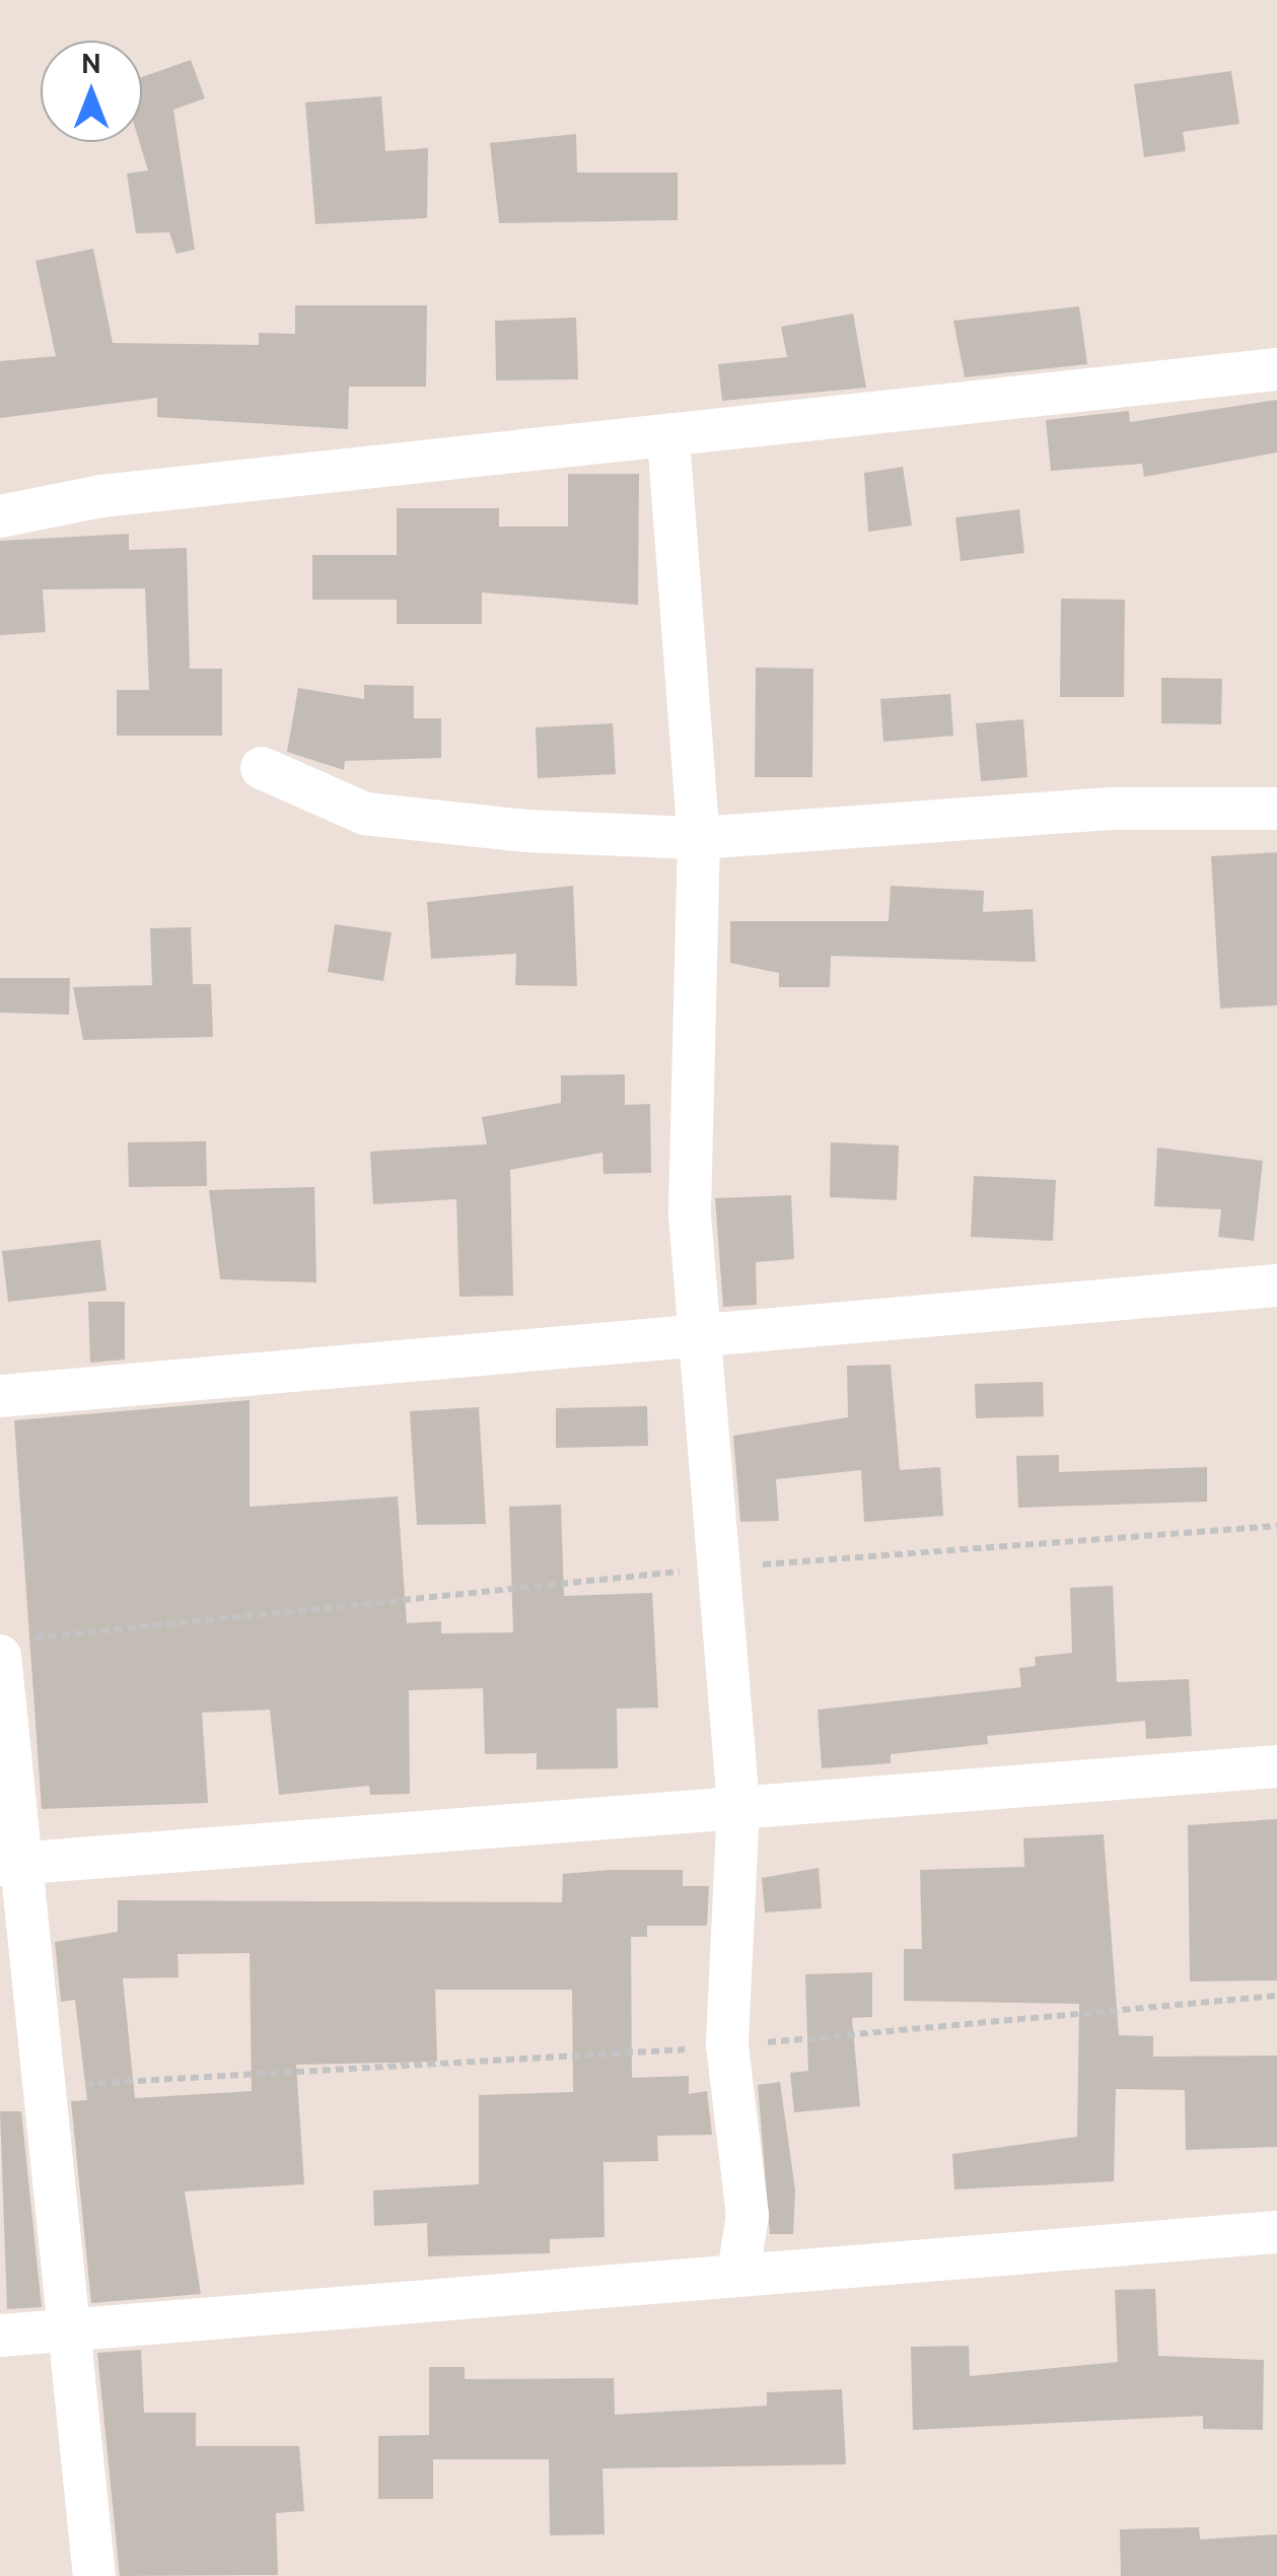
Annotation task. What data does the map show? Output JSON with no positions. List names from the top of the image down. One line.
{"north":"top"}
